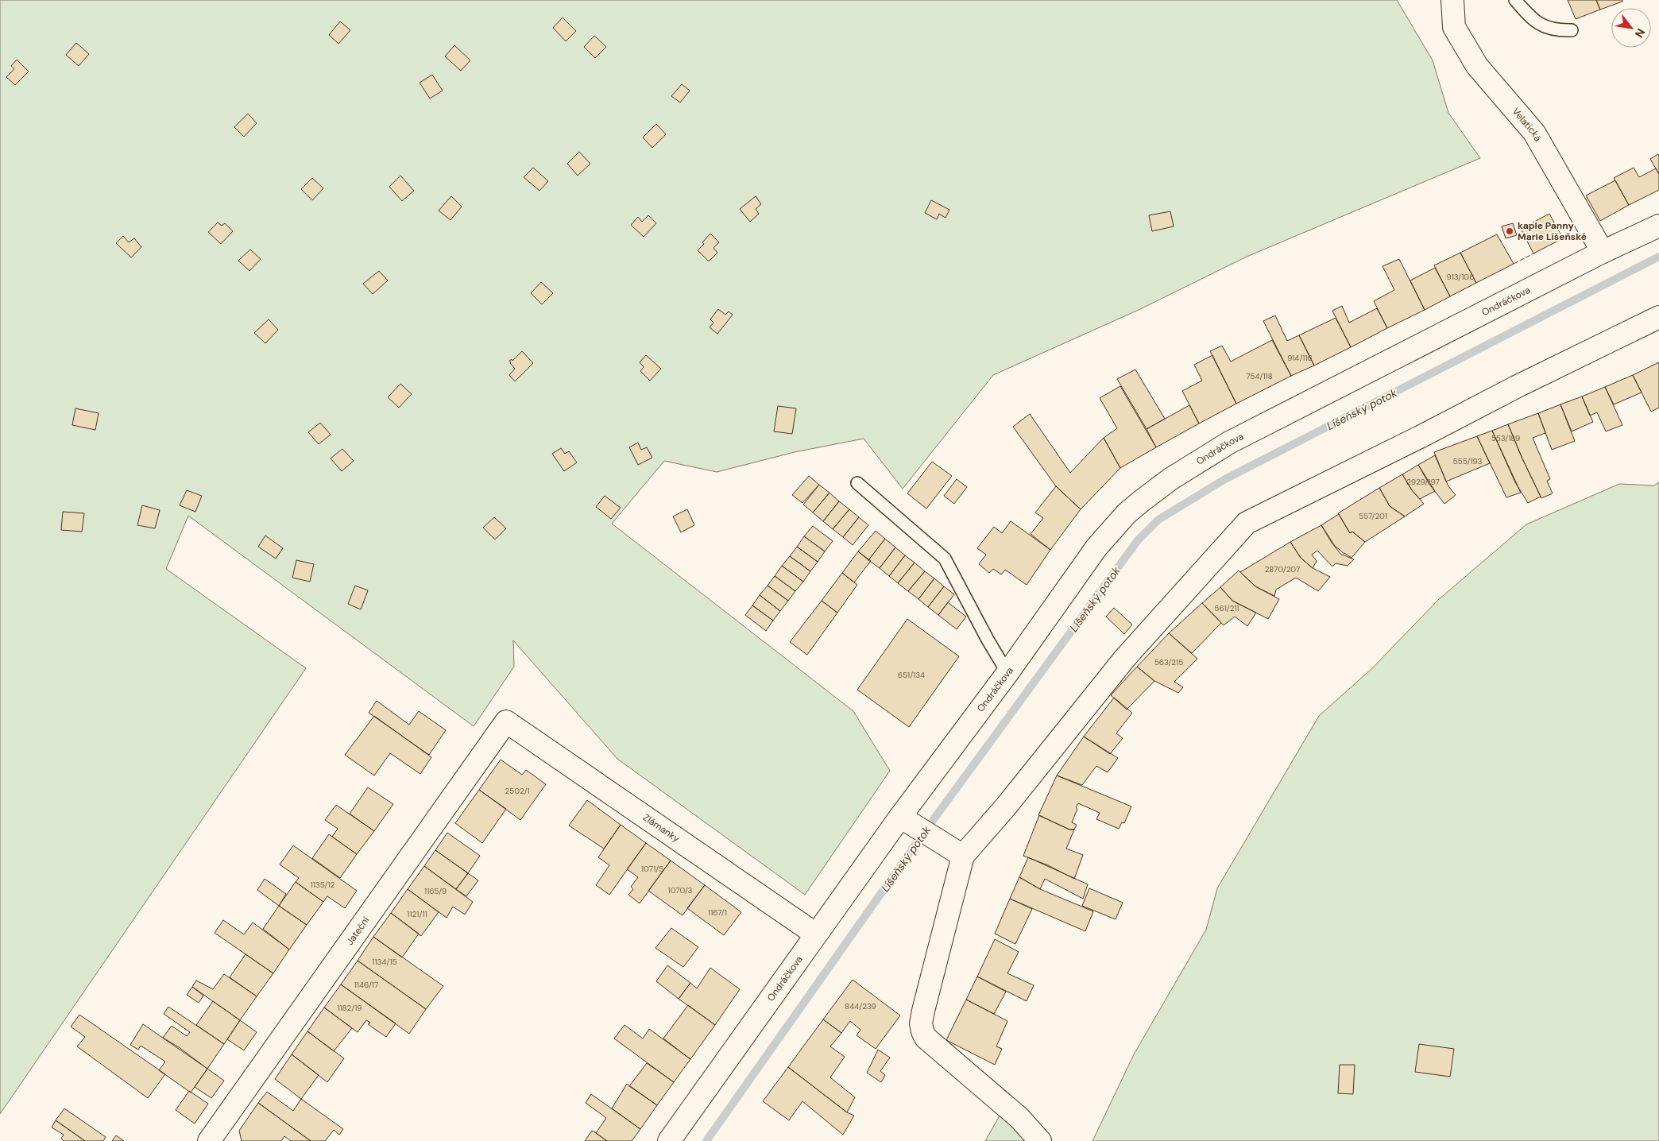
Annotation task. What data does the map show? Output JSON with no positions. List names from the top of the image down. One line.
{"streets":{"street":["Velatická","Ondráčkova","Zlámanky","Jateční"]},"crossings":[["Velatická","Ondráčkova"],["Ondráčkova","Zlámanky"],["Zlámanky","Jateční"]],"water":["Líšeňský potok"],"places":["kaple Panny Marie Líšeňské"],"house_numbers":["913/106","914/116","754/118","553/189","555/193","2929/197","557/201","2870/207","561/211","563/215","651/134","2502/1","1071/5","1135/12","1070/3","1165/9","1167/1","1121/11","1134/15","1146/17","844/239","1182/19"],"north":"bottom right"}
